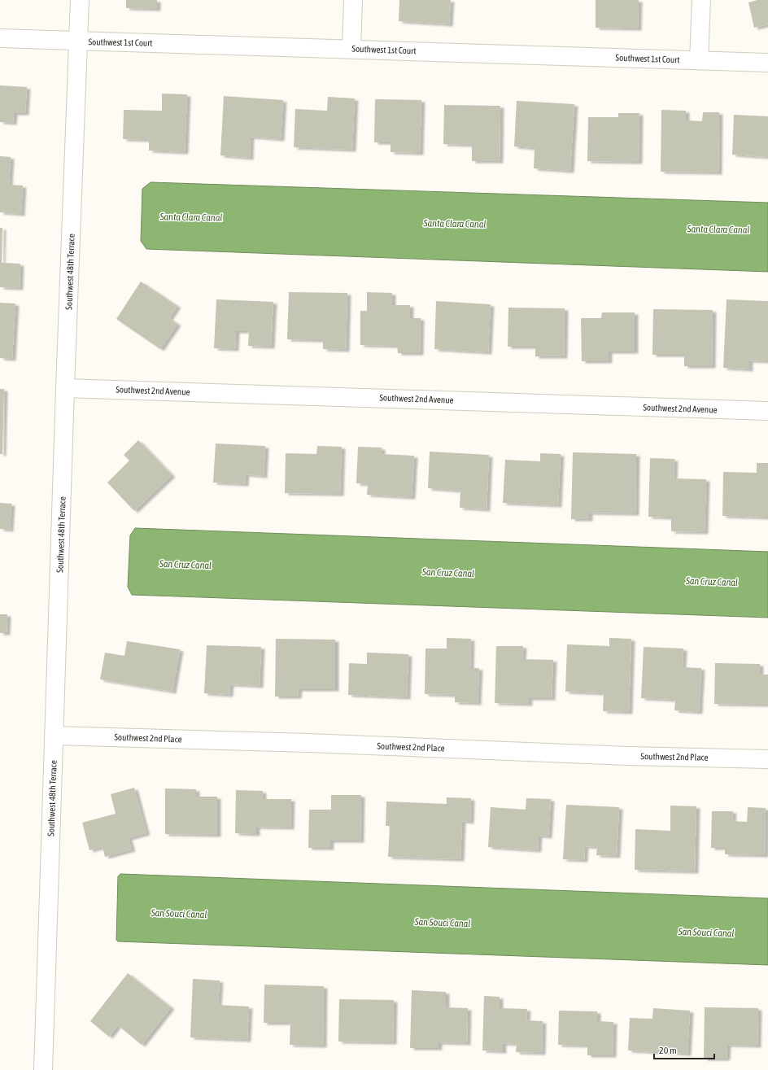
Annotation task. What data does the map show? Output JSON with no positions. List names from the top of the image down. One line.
{"streets":{"street":["Southwest 1st Court","Southwest 48th Terrace","Southwest 2nd Avenue","Southwest 2nd Place"]},"crossings":[["Southwest 1st Court","Southwest 48th Terrace"],["Southwest 48th Terrace","Southwest 2nd Avenue"],["Southwest 48th Terrace","Southwest 2nd Place"]],"water":["Santa Clara Canal","San Cruz Canal","San Souci Canal"],"scale_bar":"20 m"}
